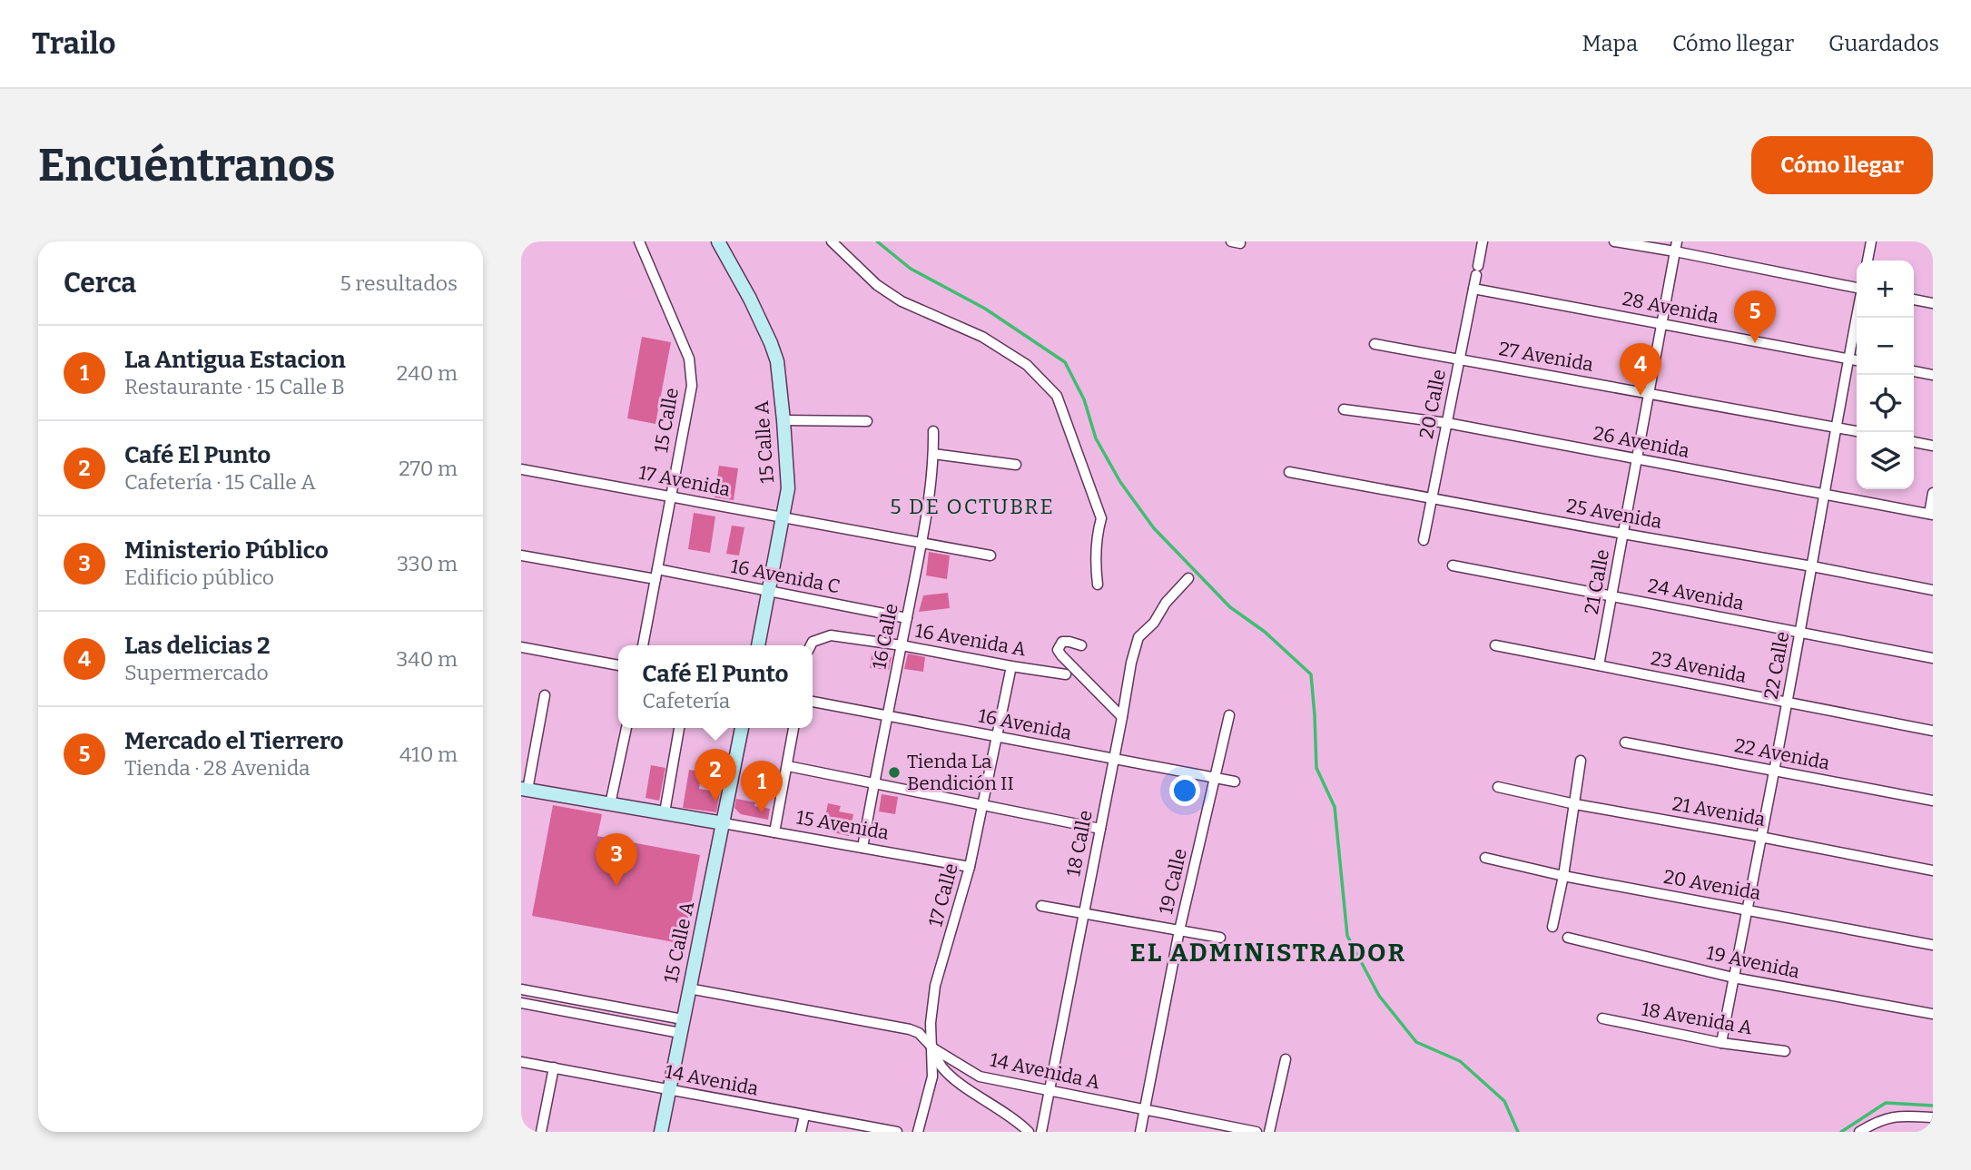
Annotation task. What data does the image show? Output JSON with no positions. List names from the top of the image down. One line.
{"streets":{"street":["28 Avenida","27 Avenida","20 Calle","15 Calle","15 Calle A","26 Avenida","17 Avenida","25 Avenida","16 Avenida C","21 Calle","24 Avenida","16 Calle","16 Avenida A","22 Calle","23 Avenida","16 Avenida","22 Avenida","21 Avenida","15 Avenida","18 Calle","19 Calle","20 Avenida","17 Calle","19 Avenida","18 Avenida A","14 Avenida A","14 Avenida"]},"crossings":[["28 Avenida","20 Calle"],["28 Avenida","21 Calle"],["28 Avenida","22 Calle"],["27 Avenida","20 Calle"],["27 Avenida","21 Calle"],["27 Avenida","22 Calle"],["20 Calle","26 Avenida"],["20 Calle","25 Avenida"],["15 Calle","17 Avenida"],["15 Calle","16 Avenida C"],["15 Calle A","17 Avenida"],["15 Calle A","16 Avenida C"],["15 Calle A","15 Avenida"],["15 Calle A","14 Avenida A"],["15 Calle A","14 Avenida"],["26 Avenida","21 Calle"],["26 Avenida","22 Calle"],["17 Avenida","16 Calle"],["25 Avenida","21 Calle"],["25 Avenida","22 Calle"],["16 Avenida C","16 Calle"],["21 Calle","24 Avenida"],["21 Calle","23 Avenida"],["24 Avenida","22 Calle"],["16 Calle","16 Avenida A"],["16 Calle","16 Avenida"],["16 Calle","15 Avenida"],["16 Avenida A","17 Calle"],["22 Calle","23 Avenida"],["22 Calle","22 Avenida"],["22 Calle","21 Avenida"],["22 Calle","20 Avenida"],["22 Calle","19 Avenida"],["22 Calle","18 Avenida A"],["16 Avenida","18 Calle"],["16 Avenida","19 Calle"],["16 Avenida","17 Calle"],["15 Avenida","17 Calle"],["18 Calle","14 Avenida A"],["19 Calle","14 Avenida A"],["17 Calle","14 Avenida A"]],"districts":["5 DE OCTUBRE","EL ADMINISTRADOR"],"places":["Tienda La Bendición II"],"page":{"header":"Trailo","nav":["Mapa","Cómo llegar","Guardados"],"buttons":"Cómo llegar","title":"Encuéntranos","heading":["Cerca","5 resultados"],"map_buttons":["+","−"],"pins":["5","4","2","1","3"],"list":[{"mark":"1","name":"La Antigua Estacion","note":"Restaurante · 15 Calle B","value":"240 m"},{"mark":"2","name":"Café El Punto","note":"Cafetería · 15 Calle A","value":"270 m"},{"mark":"3","name":"Ministerio Público","note":"Edificio público","value":"330 m"},{"mark":"4","name":"Las delicias 2","note":"Supermercado","value":"340 m"},{"mark":"5","name":"Mercado el Tierrero","note":"Tienda · 28 Avenida","value":"410 m"}],"popup":["Café El Punto","Cafetería"]}}
